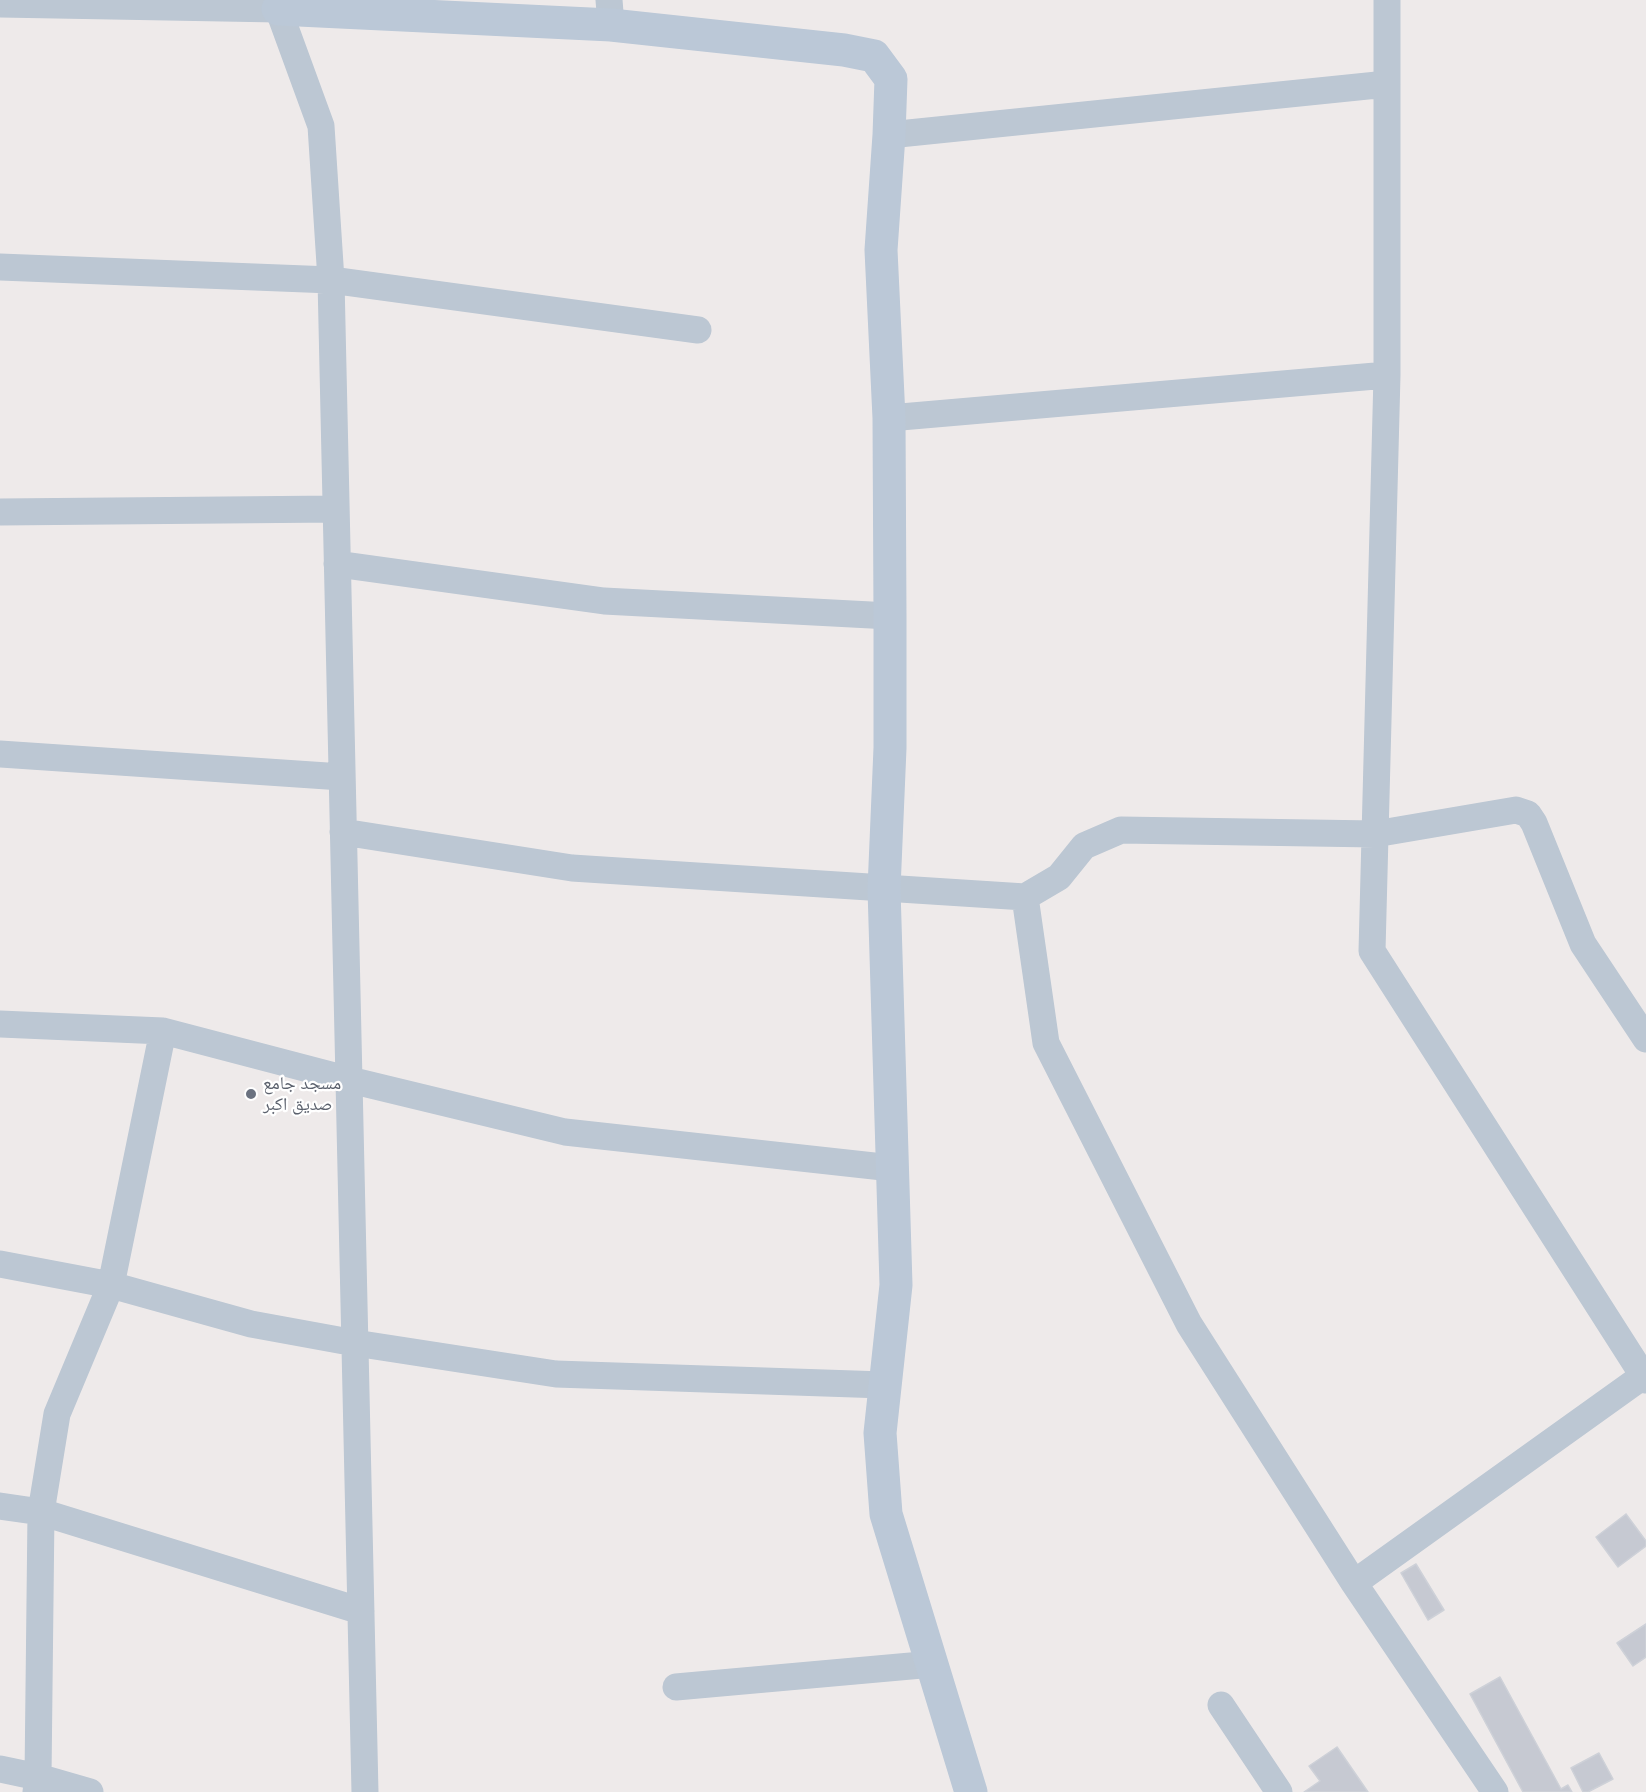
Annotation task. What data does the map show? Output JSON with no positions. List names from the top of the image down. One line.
{"places":["مسجد جامع صدیق اکبر"]}
